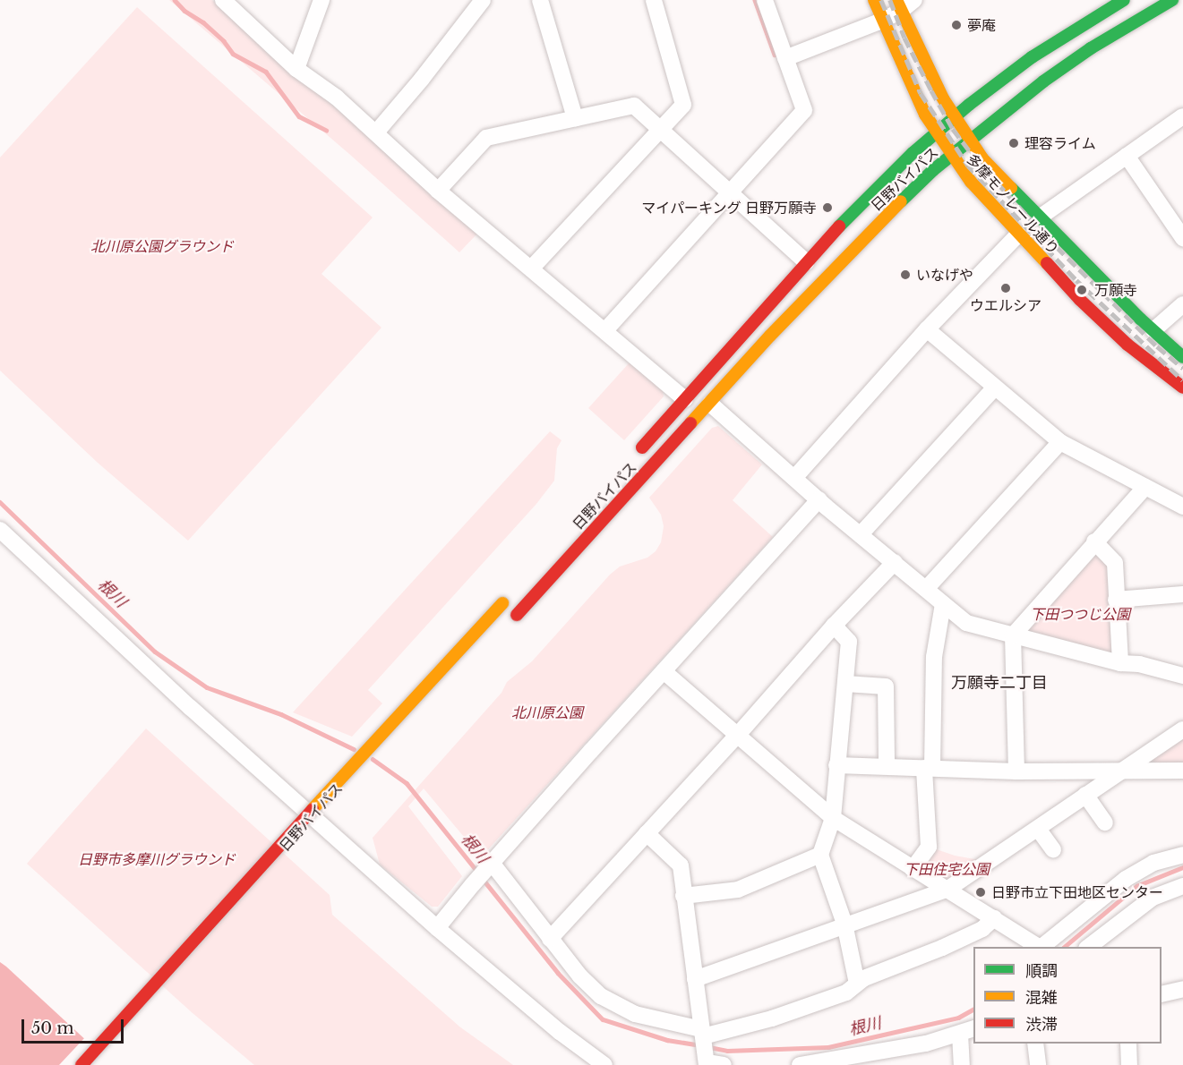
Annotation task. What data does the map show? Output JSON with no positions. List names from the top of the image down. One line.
{"streets":{"main road":["日野バイパス","多摩モノレール通り"]},"crossings":[["日野バイパス","多摩モノレール通り"]],"districts":["万願寺二丁目"],"water":["根川"],"parks":["北川原公園グラウンド","下田つつじ公園","北川原公園","日野市多摩川グラウンド","下田住宅公園"],"places":["夢庵","理容ライム","マイパーキング 日野万願寺","いなげや","ウエルシア","万願寺","日野市立下田地区センター"],"legend":["順調","混雑","渋滞"],"scale_bar":"50 m"}
